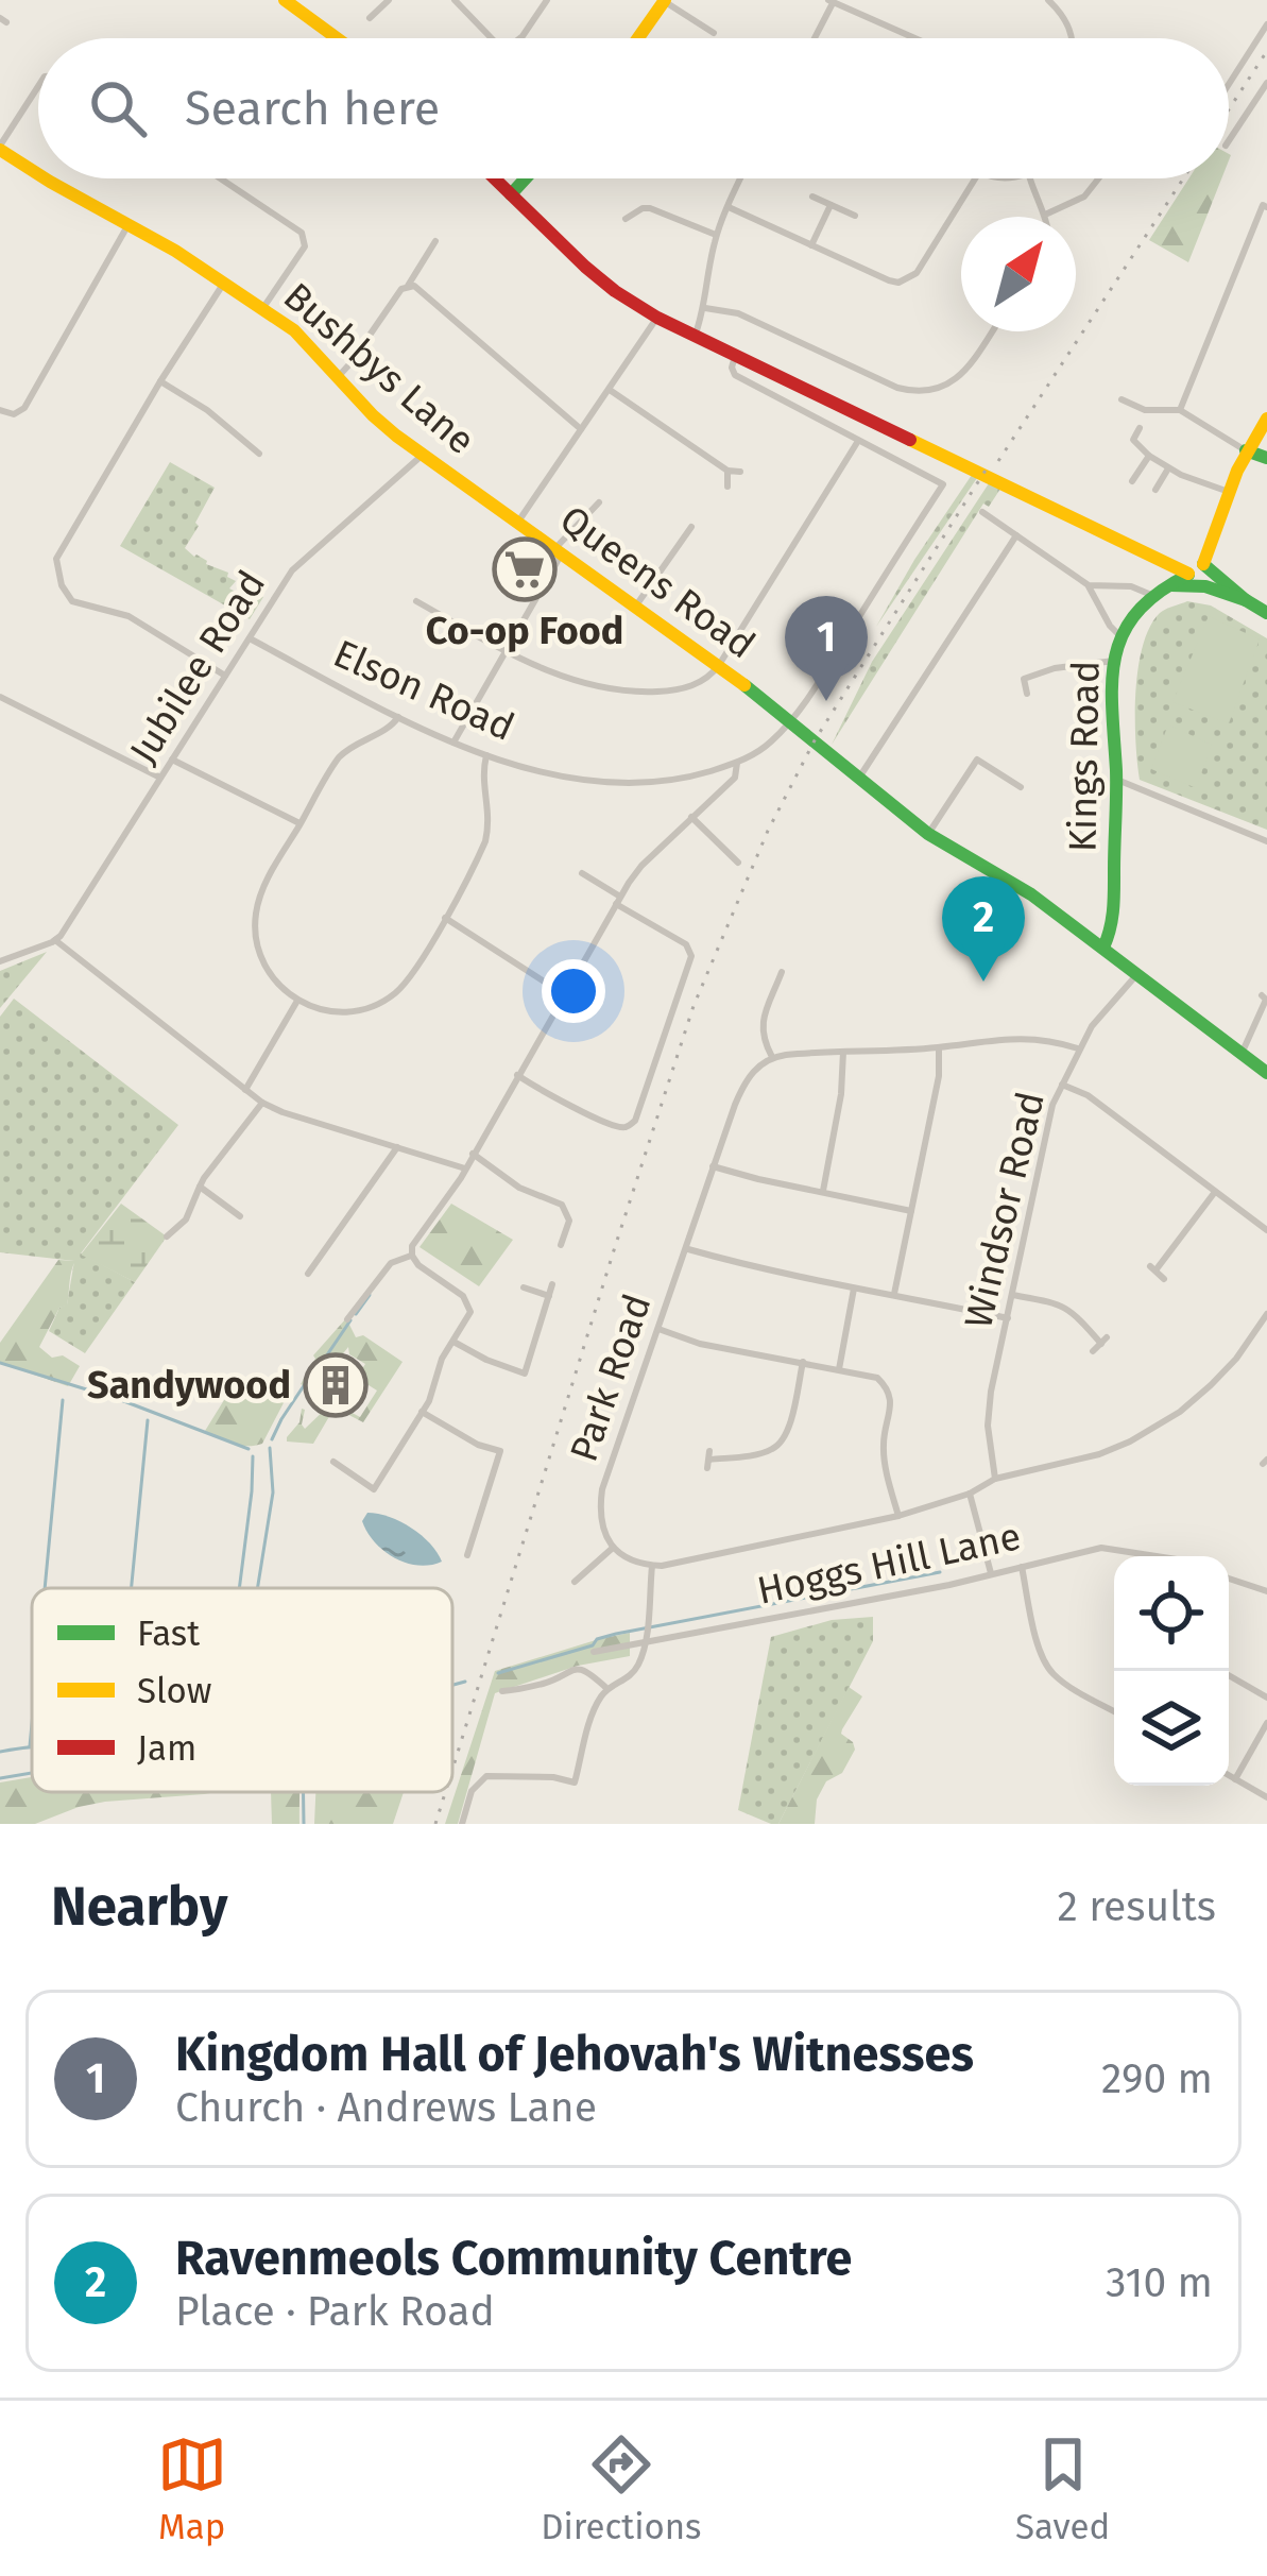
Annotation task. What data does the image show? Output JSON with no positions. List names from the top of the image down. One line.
{"streets":{"street":["Bushbys Lane","Queens Road","Jubilee Road","Elson Road","Kings Road","Windsor Road","Park Road","Hoggs Hill Lane"]},"crossings":[["Bushbys Lane","Queens Road"],["Bushbys Lane","Jubilee Road"],["Queens Road","Elson Road"],["Queens Road","Kings Road"],["Queens Road","Windsor Road"],["Jubilee Road","Elson Road"]],"places":{"supermarket":["Co-op Food"],"building":["Sandywood"]},"legend":["Fast","Slow","Jam"],"north":"top right","page":{"search":"Search here","pins":["1","2"],"heading":["Nearby","2 results"],"list":[{"mark":"1","name":"Kingdom Hall of Jehovah's Witnesses","note":"Church · Andrews Lane","value":"290 m"},{"mark":"2","name":"Ravenmeols Community Centre","note":"Place · Park Road","value":"310 m"}],"nav":["Map","Directions","Saved"]}}
